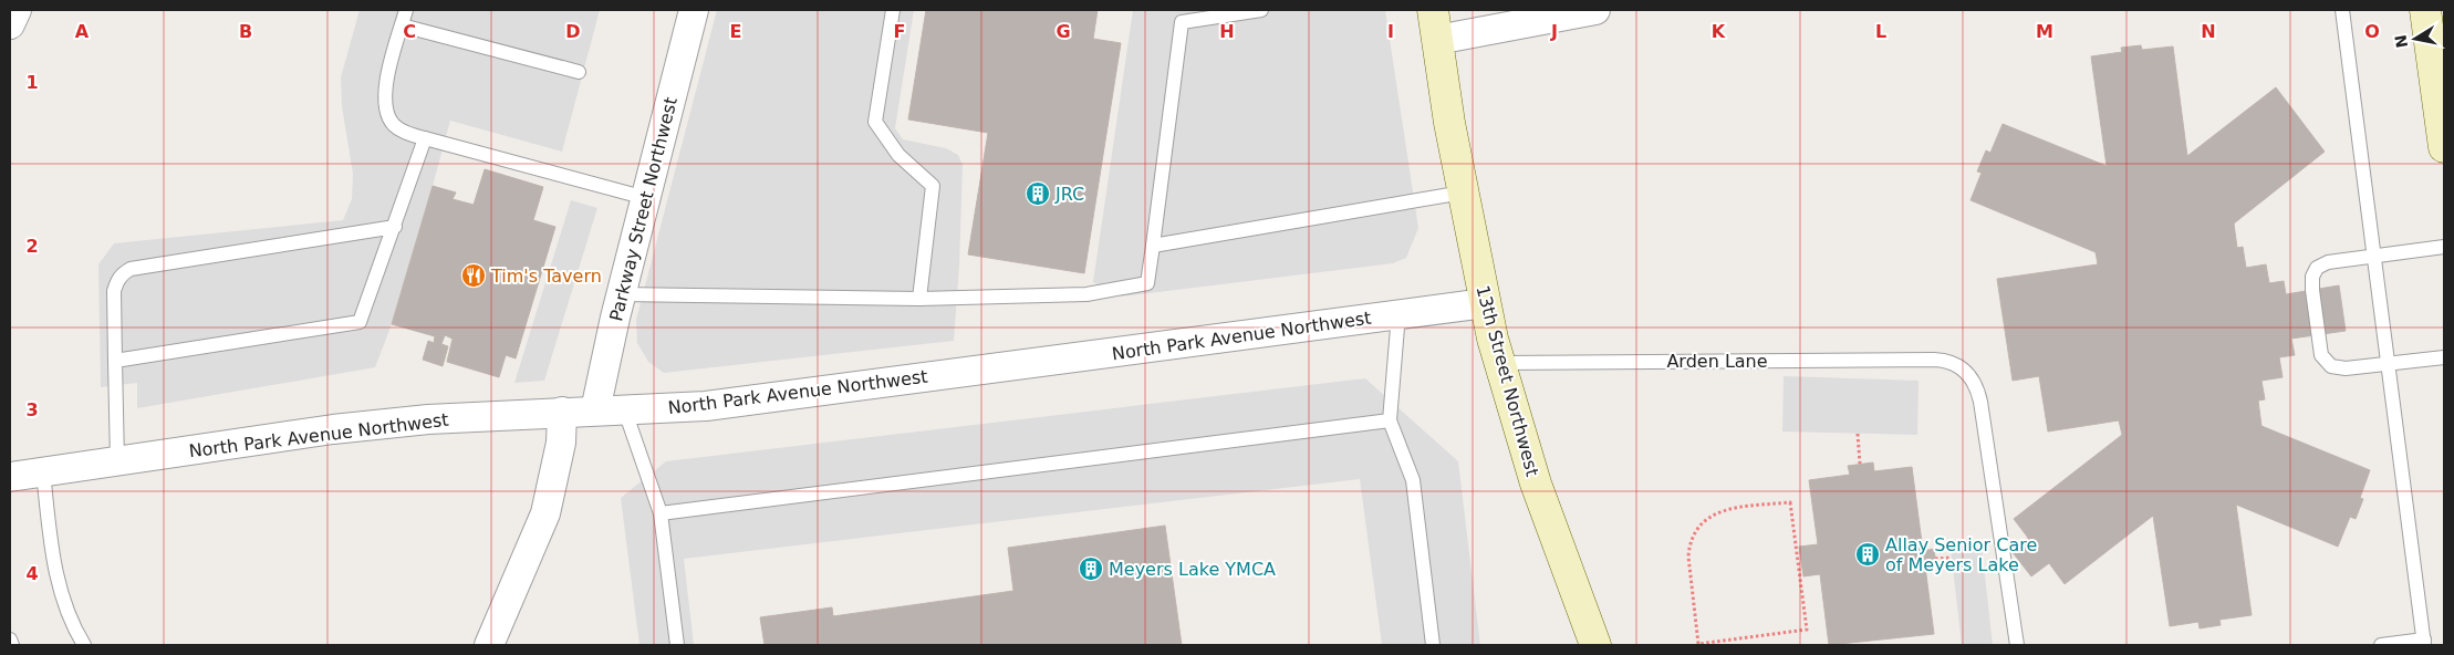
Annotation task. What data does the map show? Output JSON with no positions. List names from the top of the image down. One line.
{"streets":{"main road":["13th Street Northwest"],"street":["Parkway Street Northwest","North Park Avenue Northwest"],"lane":["Arden Lane"]},"crossings":[["Parkway Street Northwest","North Park Avenue Northwest"],["North Park Avenue Northwest","13th Street Northwest"],["Arden Lane","13th Street Northwest"]],"places":{"building":["JRC","Allay Senior Care of Meyers Lake","Meyers Lake YMCA"],"restaurant":["Tim's Tavern"]},"north":"left","grid":{"columns":["A","B","C","D","E","F","G","H","I","J","K","L","M","N","O"],"rows":["1","2","3","4"]}}
